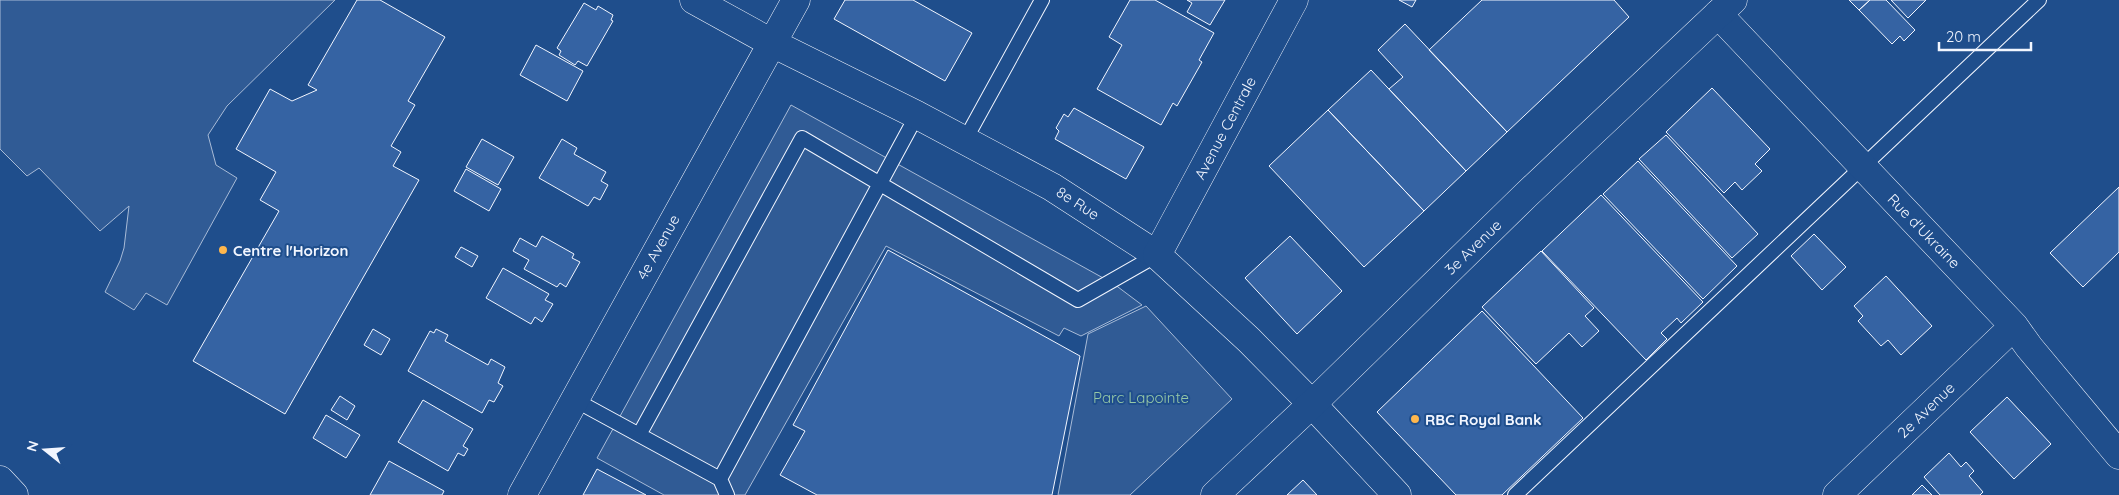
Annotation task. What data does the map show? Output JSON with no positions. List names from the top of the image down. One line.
{"streets":{"street":["Avenue Centrale","8e Rue","Rue d'Ukraine","4e Avenue","3e Avenue","2e Avenue"]},"crossings":[["Avenue Centrale","8e Rue"],["8e Rue","4e Avenue"],["8e Rue","3e Avenue"],["Rue d'Ukraine","3e Avenue"],["Rue d'Ukraine","2e Avenue"]],"parks":["Parc Lapointe"],"places":["Centre l'Horizon","RBC Royal Bank"],"scale_bar":"20 m","north":"left"}
